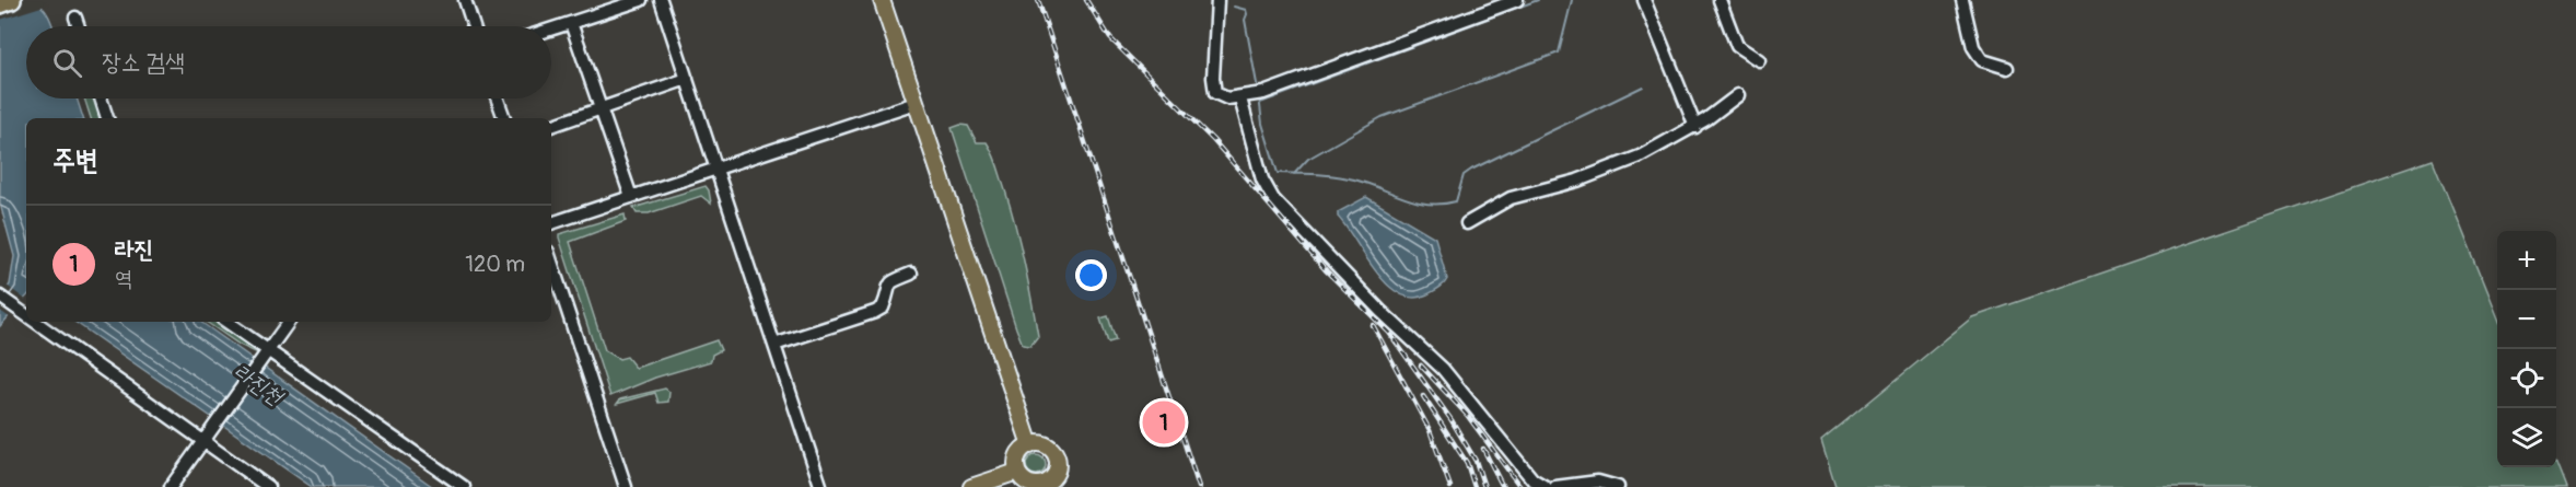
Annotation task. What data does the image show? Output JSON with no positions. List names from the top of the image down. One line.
{"water":["라진천"],"page":{"search":"장소 검색","heading":"주변","list":[{"mark":"1","name":"라진","note":"역","value":"120 m"}],"map_buttons":["+","−"],"pins":"1"}}
